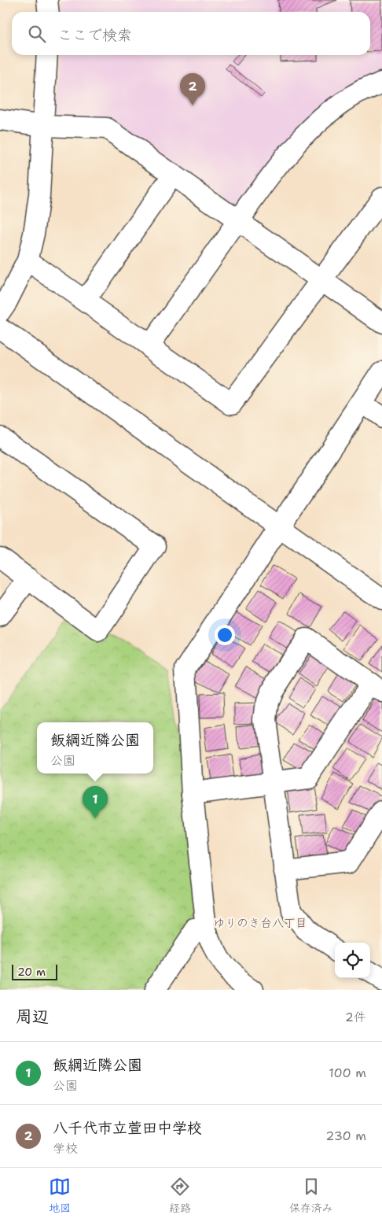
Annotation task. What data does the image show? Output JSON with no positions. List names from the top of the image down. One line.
{"districts":["ゆりのき台八丁目"],"scale_bar":"20 m","page":{"search":"ここで検索","pins":["2","1"],"popup":["飯綱近隣公園","公園"],"scale":"20 m","heading":["周辺","2件"],"list":[{"mark":"1","name":"飯綱近隣公園","note":"公園","value":"100 m"},{"mark":"2","name":"八千代市立萱田中学校","note":"学校","value":"230 m"}],"nav":["地図","経路","保存済み"]}}
